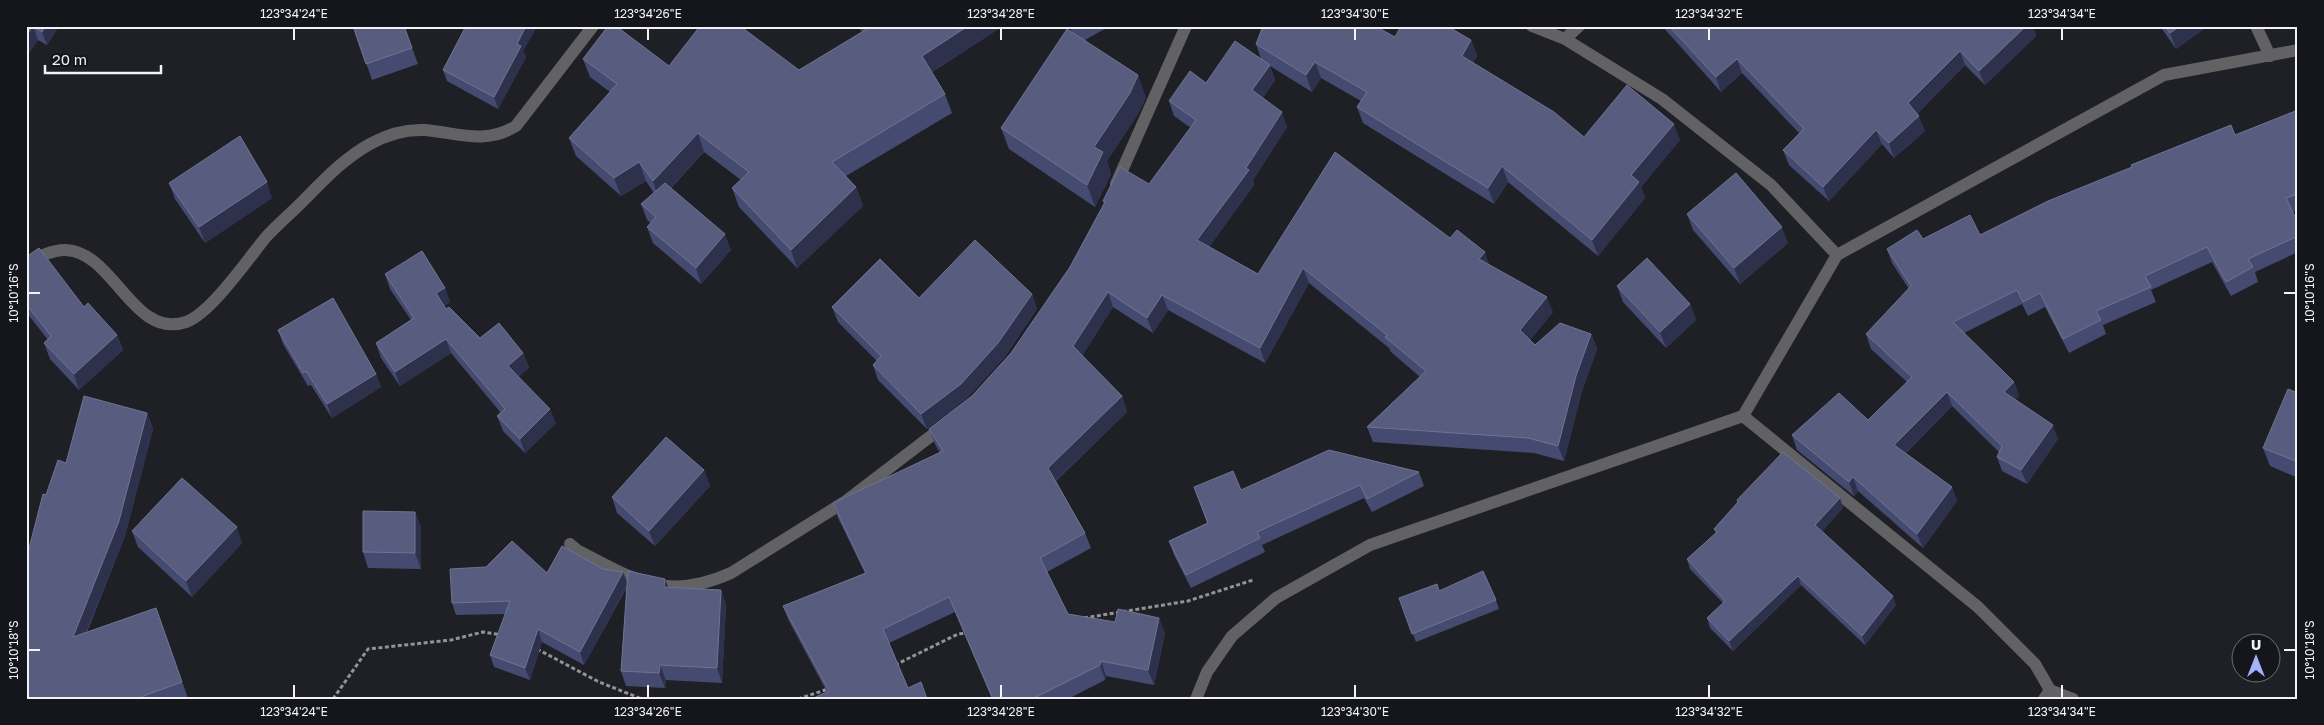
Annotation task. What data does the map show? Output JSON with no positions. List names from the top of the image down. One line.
{"scale_bar":"20 m","north":"top","coordinates":["123°34'24\"E","123°34'26\"E","123°34'28\"E","123°34'30\"E","123°34'32\"E","123°34'34\"E","10°10'16\"S","10°10'18\"S"]}
